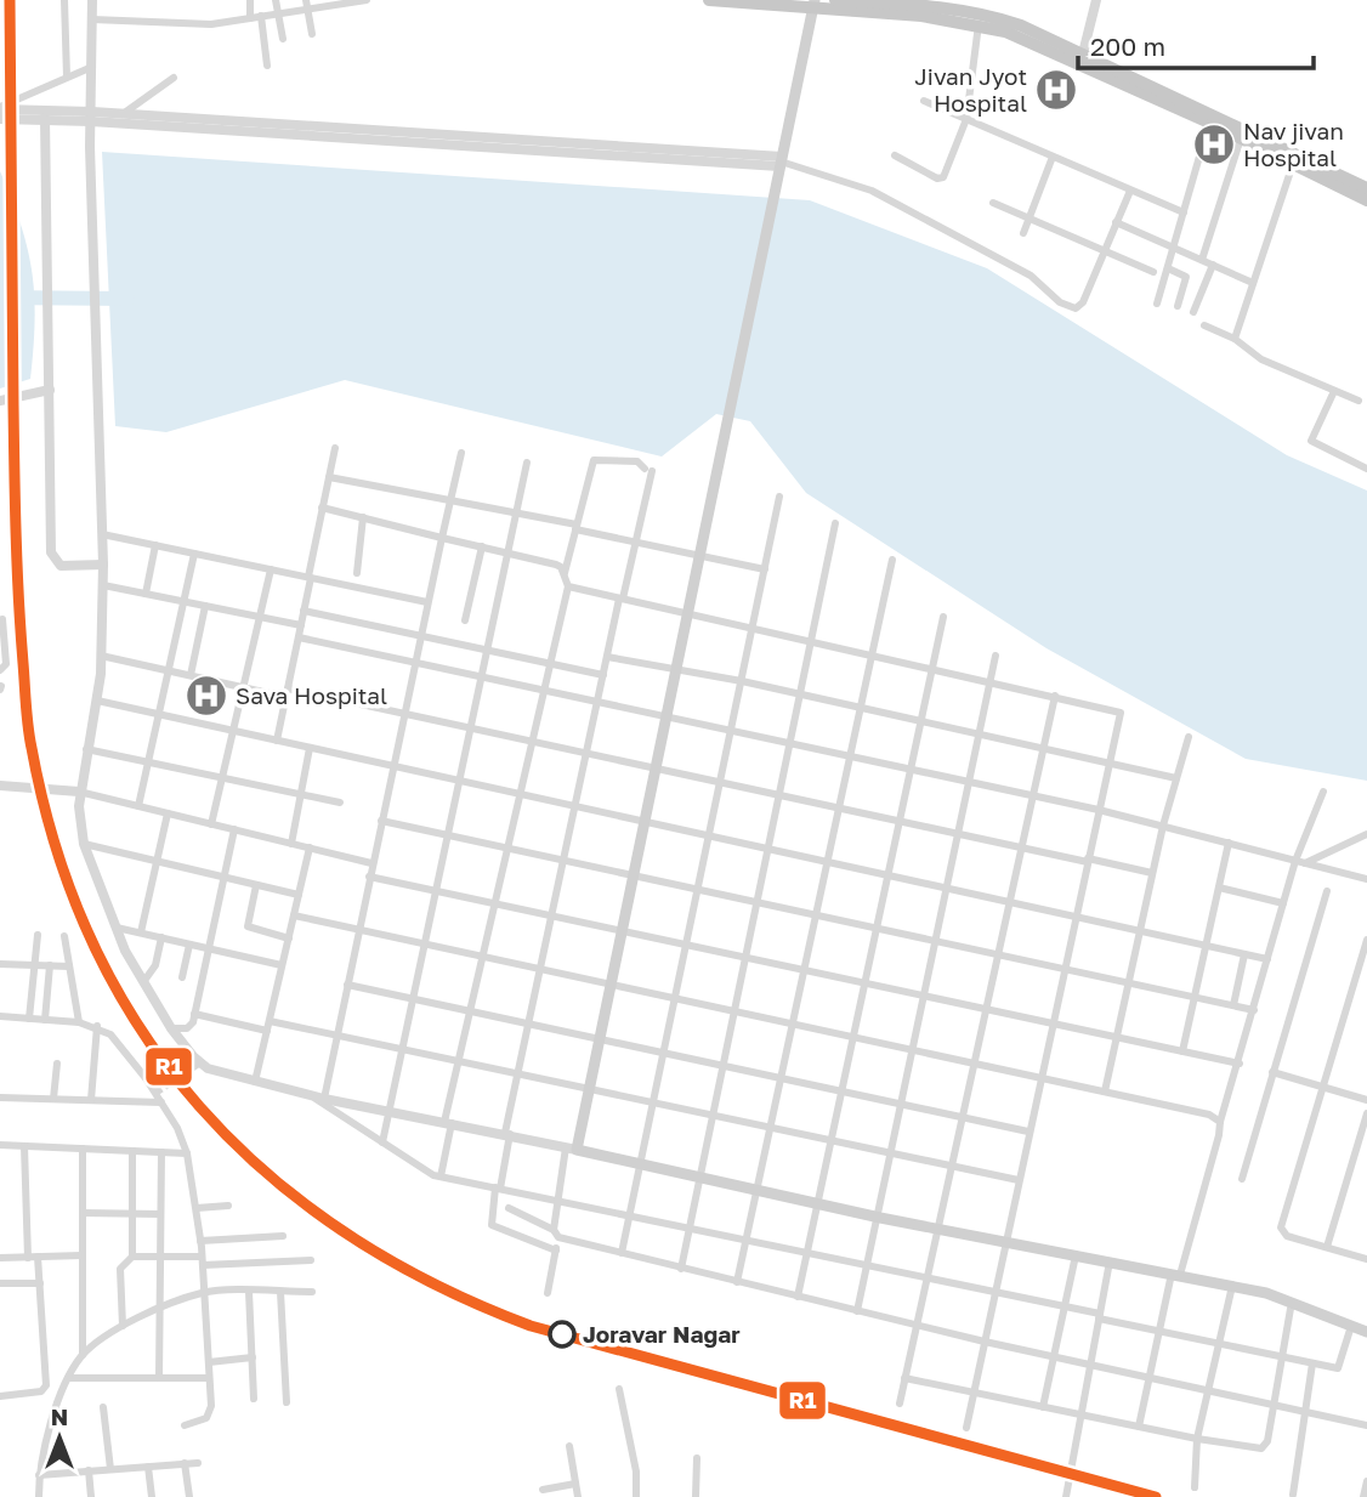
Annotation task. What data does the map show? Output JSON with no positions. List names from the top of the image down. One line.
{"places":{"hospital":["Jivan Jyot Hospital","Nav jivan Hospital","Sava Hospital"],"other":["Joravar Nagar"]},"lines":["transit line R1"],"scale_bar":"200 m","north":"top"}
